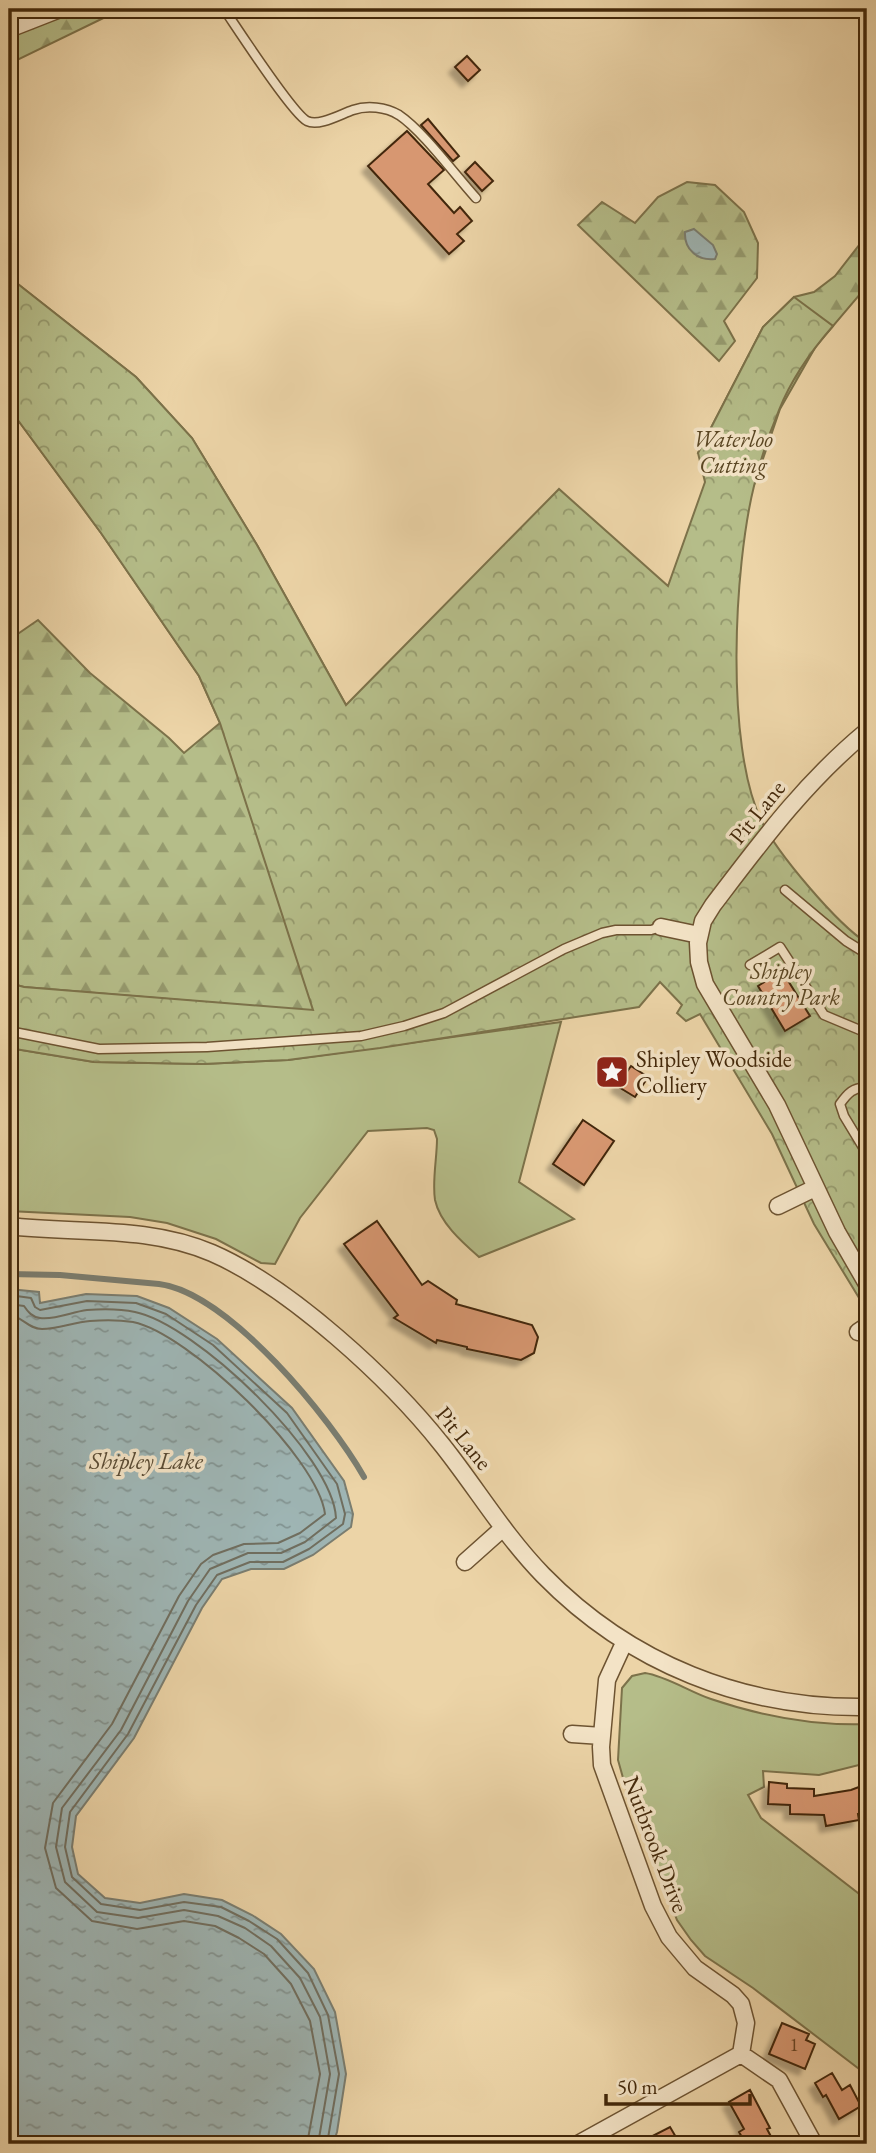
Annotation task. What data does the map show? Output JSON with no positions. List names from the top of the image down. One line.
{"streets":{"street":["Pit Lane","Nutbrook Drive"]},"crossings":[["Pit Lane","Nutbrook Drive"]],"water":["Shipley Lake"],"parks":["Waterloo Cutting","Shipley Country Park"],"places":{"place":["Shipley Woodside Colliery"]},"house_numbers":["1"],"scale_bar":"50 m"}
